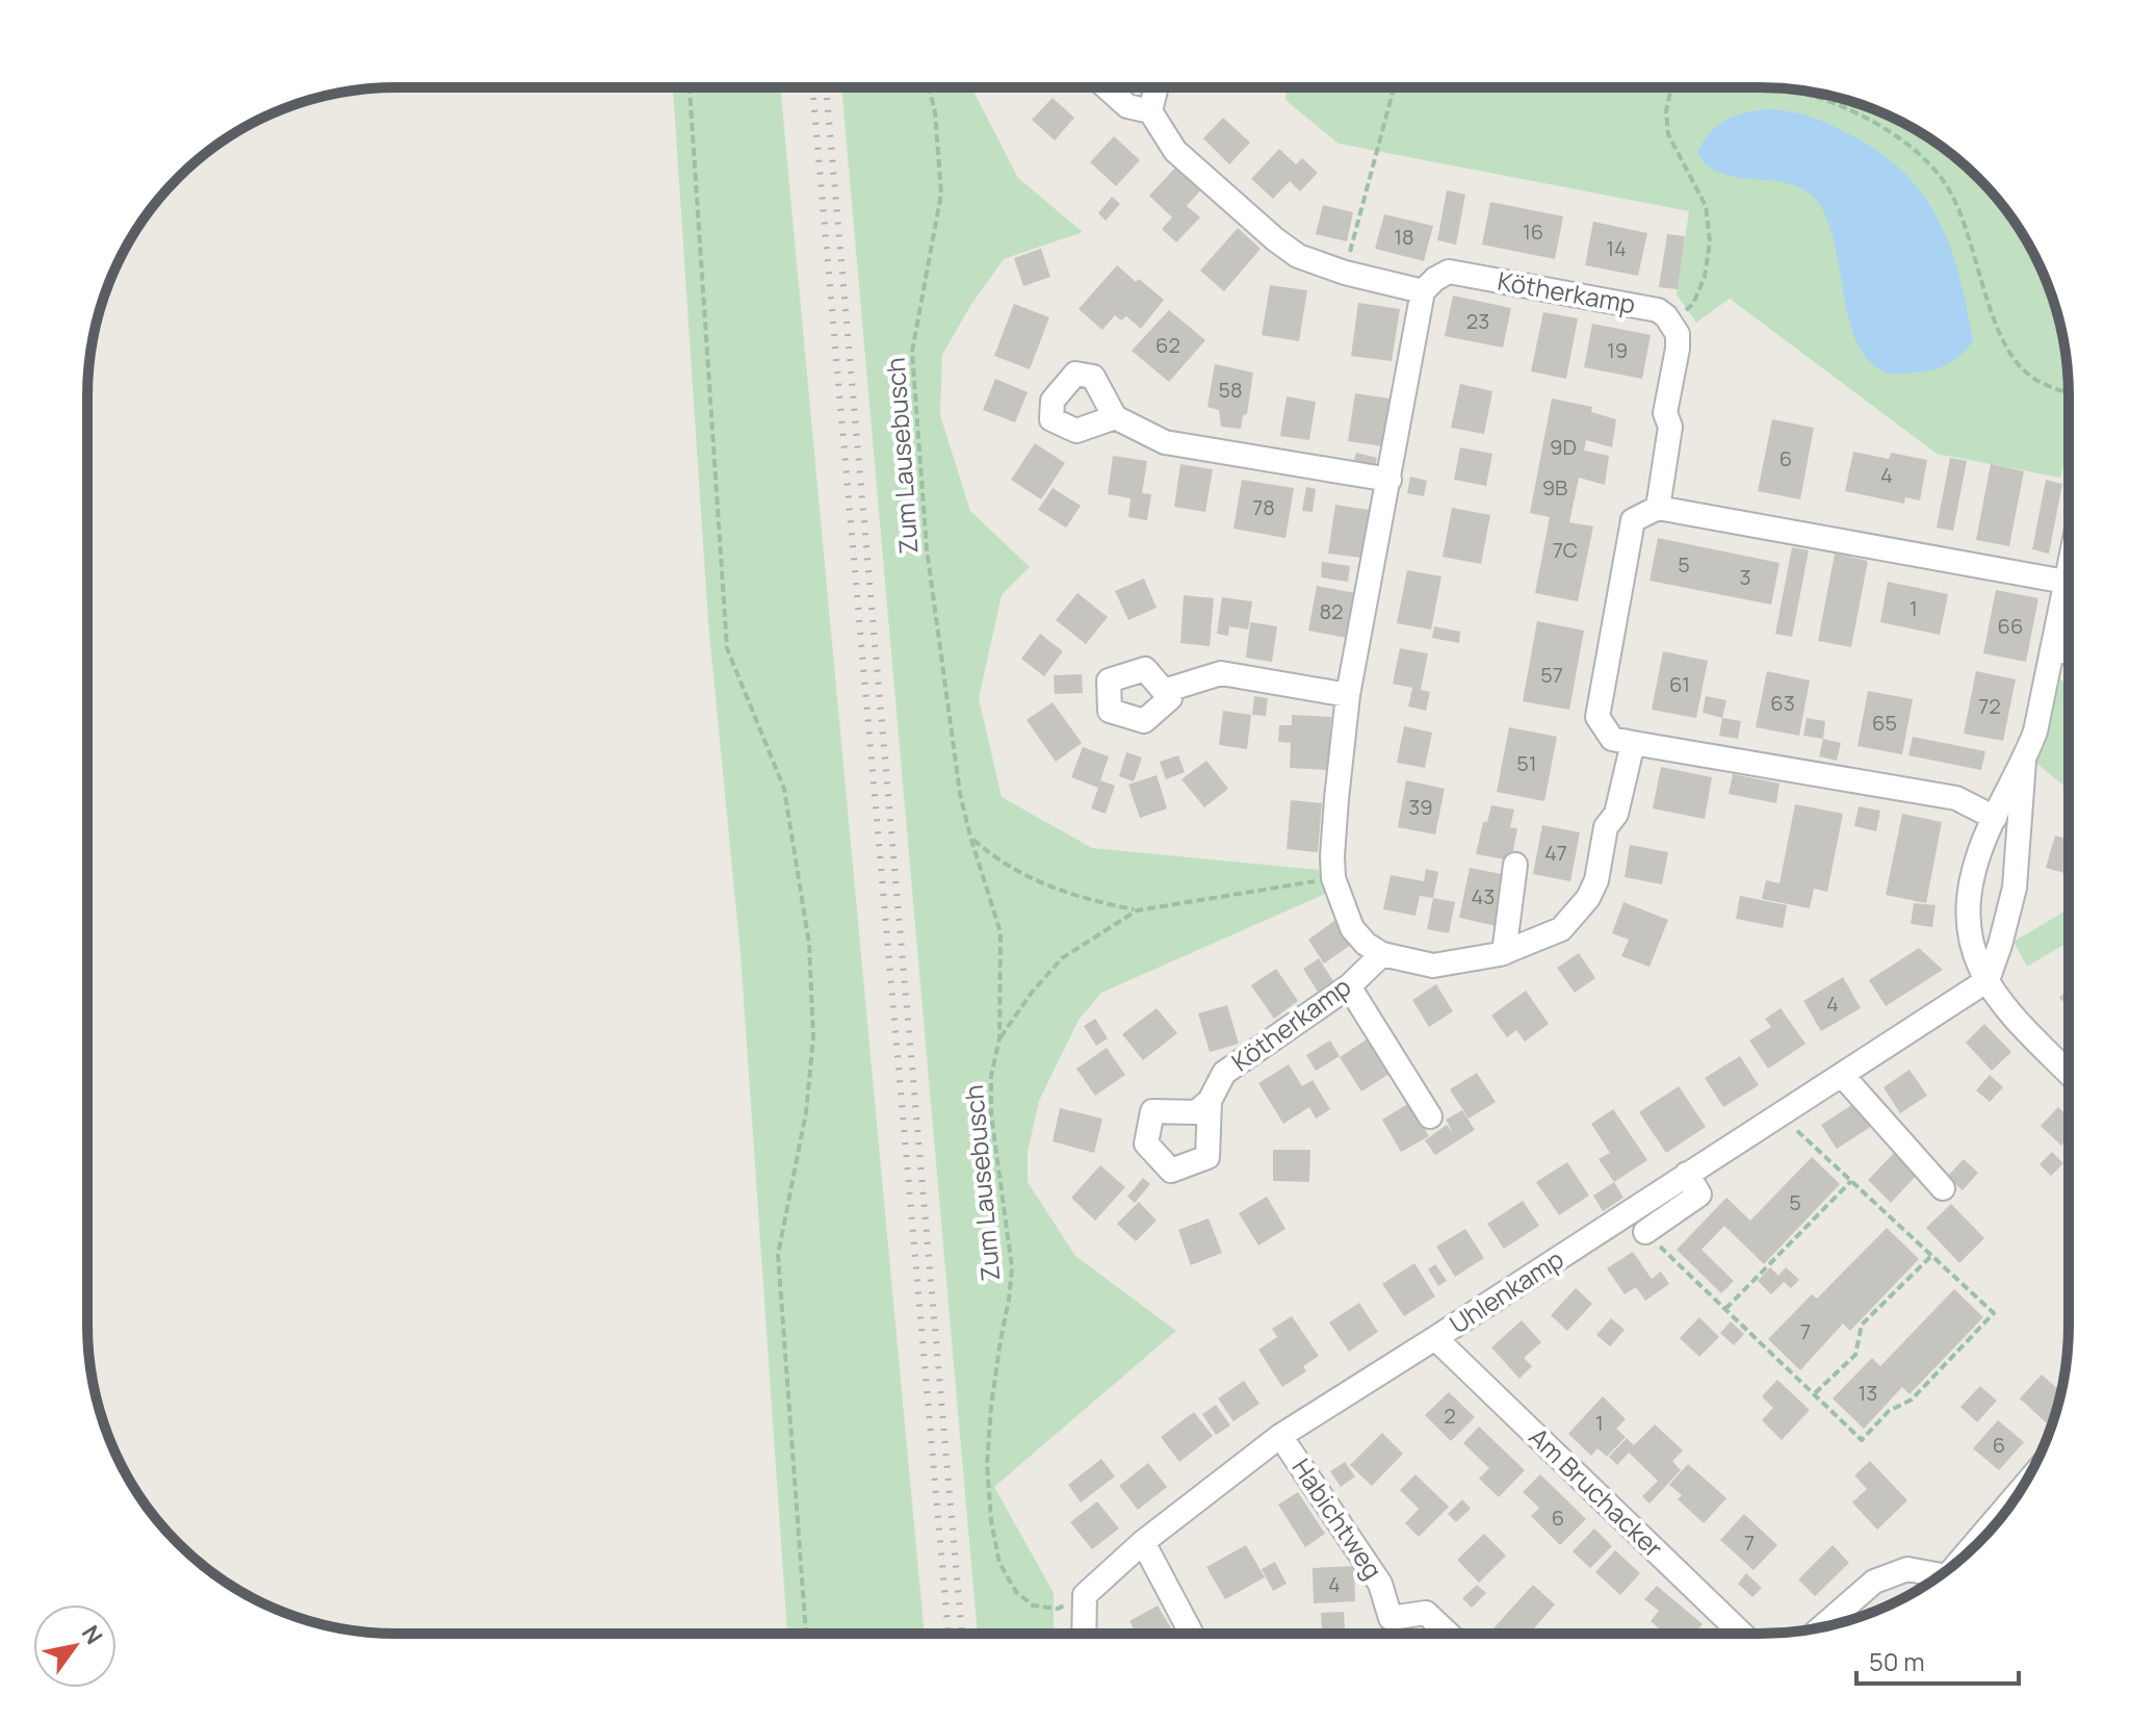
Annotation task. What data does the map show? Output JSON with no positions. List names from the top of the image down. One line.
{"streets":{"street":["Kötherkamp","Uhlenkamp","Am Bruchacker","Habichtweg"],"path":["Zum Lausebusch"]},"crossings":[["Zum Lausebusch","Uhlenkamp"],["Uhlenkamp","Am Bruchacker"],["Uhlenkamp","Habichtweg"]],"house_numbers":["16","18","14","23","62","19","58","9D","6","4","9B","78","7C","5","3","1","82","66","57","61","63","72","65","51","39","47","43","4","5","7","13","2","1","6","6","7","4"],"scale_bar":"50 m","north":"top right"}
